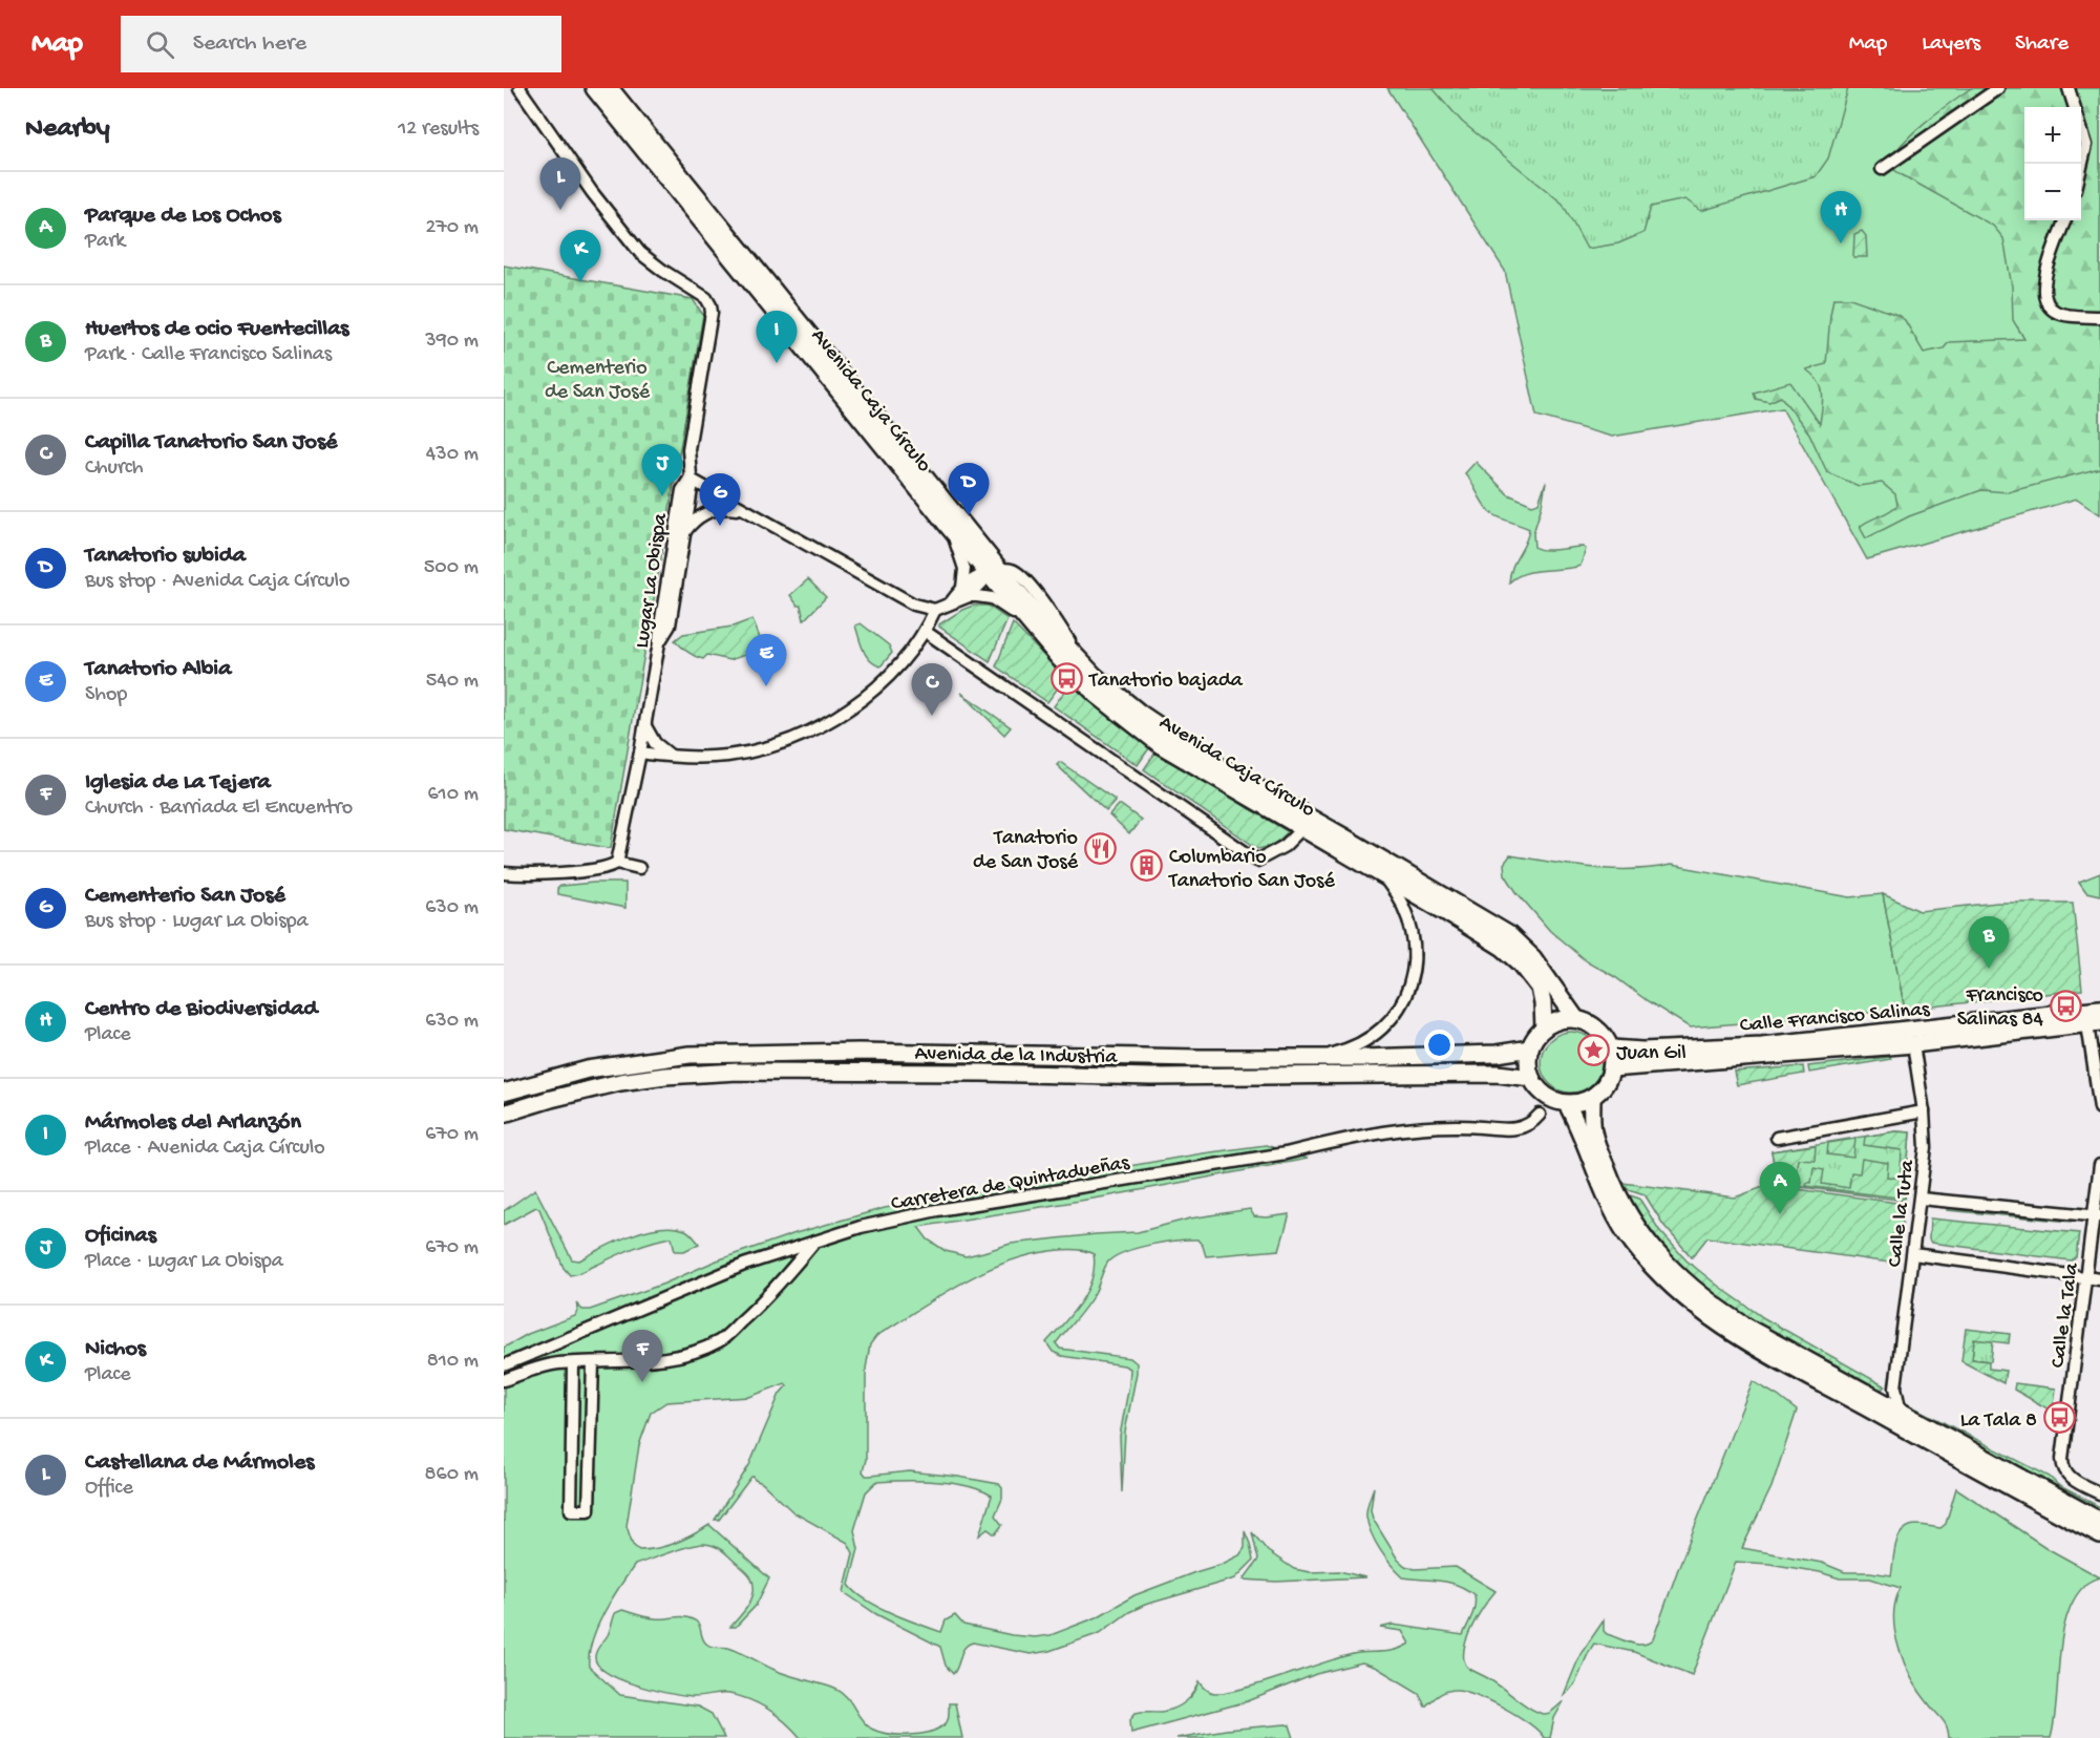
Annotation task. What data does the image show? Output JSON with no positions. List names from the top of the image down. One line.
{"streets":{"main road":["Avenida Caja Círculo","Calle Francisco Salinas","Avenida de la Industria"],"street":["Lugar La Obispa","Carretera de Quintadueñas","Calle la Tuta","Calle la Tala"]},"crossings":[["Avenida Caja Círculo","Calle Francisco Salinas"],["Avenida Caja Círculo","Avenida de la Industria"],["Calle Francisco Salinas","Avenida de la Industria"],["Calle Francisco Salinas","Calle la Tuta"]],"parks":["Cementerio de San José"],"places":{"bus stop":["Tanatorio bajada","Francisco Salinas 84","La Tala 8"],"restaurant":["Tanatorio de San José"],"building":["Columbario Tanatorio San José"],"place":["Juan Gil"]},"page":{"header":"Map","search":"Search here","nav":["Map","Layers","Share"],"heading":["Nearby","12 results"],"map_buttons":["+","−"],"pins":["L","H","K","I","J","D","G","E","C","B","A","F"],"list":[{"mark":"A","name":"Parque de Los Ochos","note":"Park","value":"270 m"},{"mark":"B","name":"Huertos de ocio Fuentecillas","note":"Park · Calle Francisco Salinas","value":"390 m"},{"mark":"C","name":"Capilla Tanatorio San José","note":"Church","value":"430 m"},{"mark":"D","name":"Tanatorio subida","note":"Bus stop · Avenida Caja Círculo","value":"500 m"},{"mark":"E","name":"Tanatorio Albia","note":"Shop","value":"540 m"},{"mark":"F","name":"Iglesia de La Tejera","note":"Church · Barriada El Encuentro","value":"610 m"},{"mark":"G","name":"Cementerio San José","note":"Bus stop · Lugar La Obispa","value":"630 m"},{"mark":"H","name":"Centro de Biodiversidad","note":"Place","value":"630 m"},{"mark":"I","name":"Mármoles del Arlanzón","note":"Place · Avenida Caja Círculo","value":"670 m"},{"mark":"J","name":"Oficinas","note":"Place · Lugar La Obispa","value":"670 m"},{"mark":"K","name":"Nichos","note":"Place","value":"810 m"},{"mark":"L","name":"Castellana de Mármoles","note":"Office","value":"860 m"}]}}
